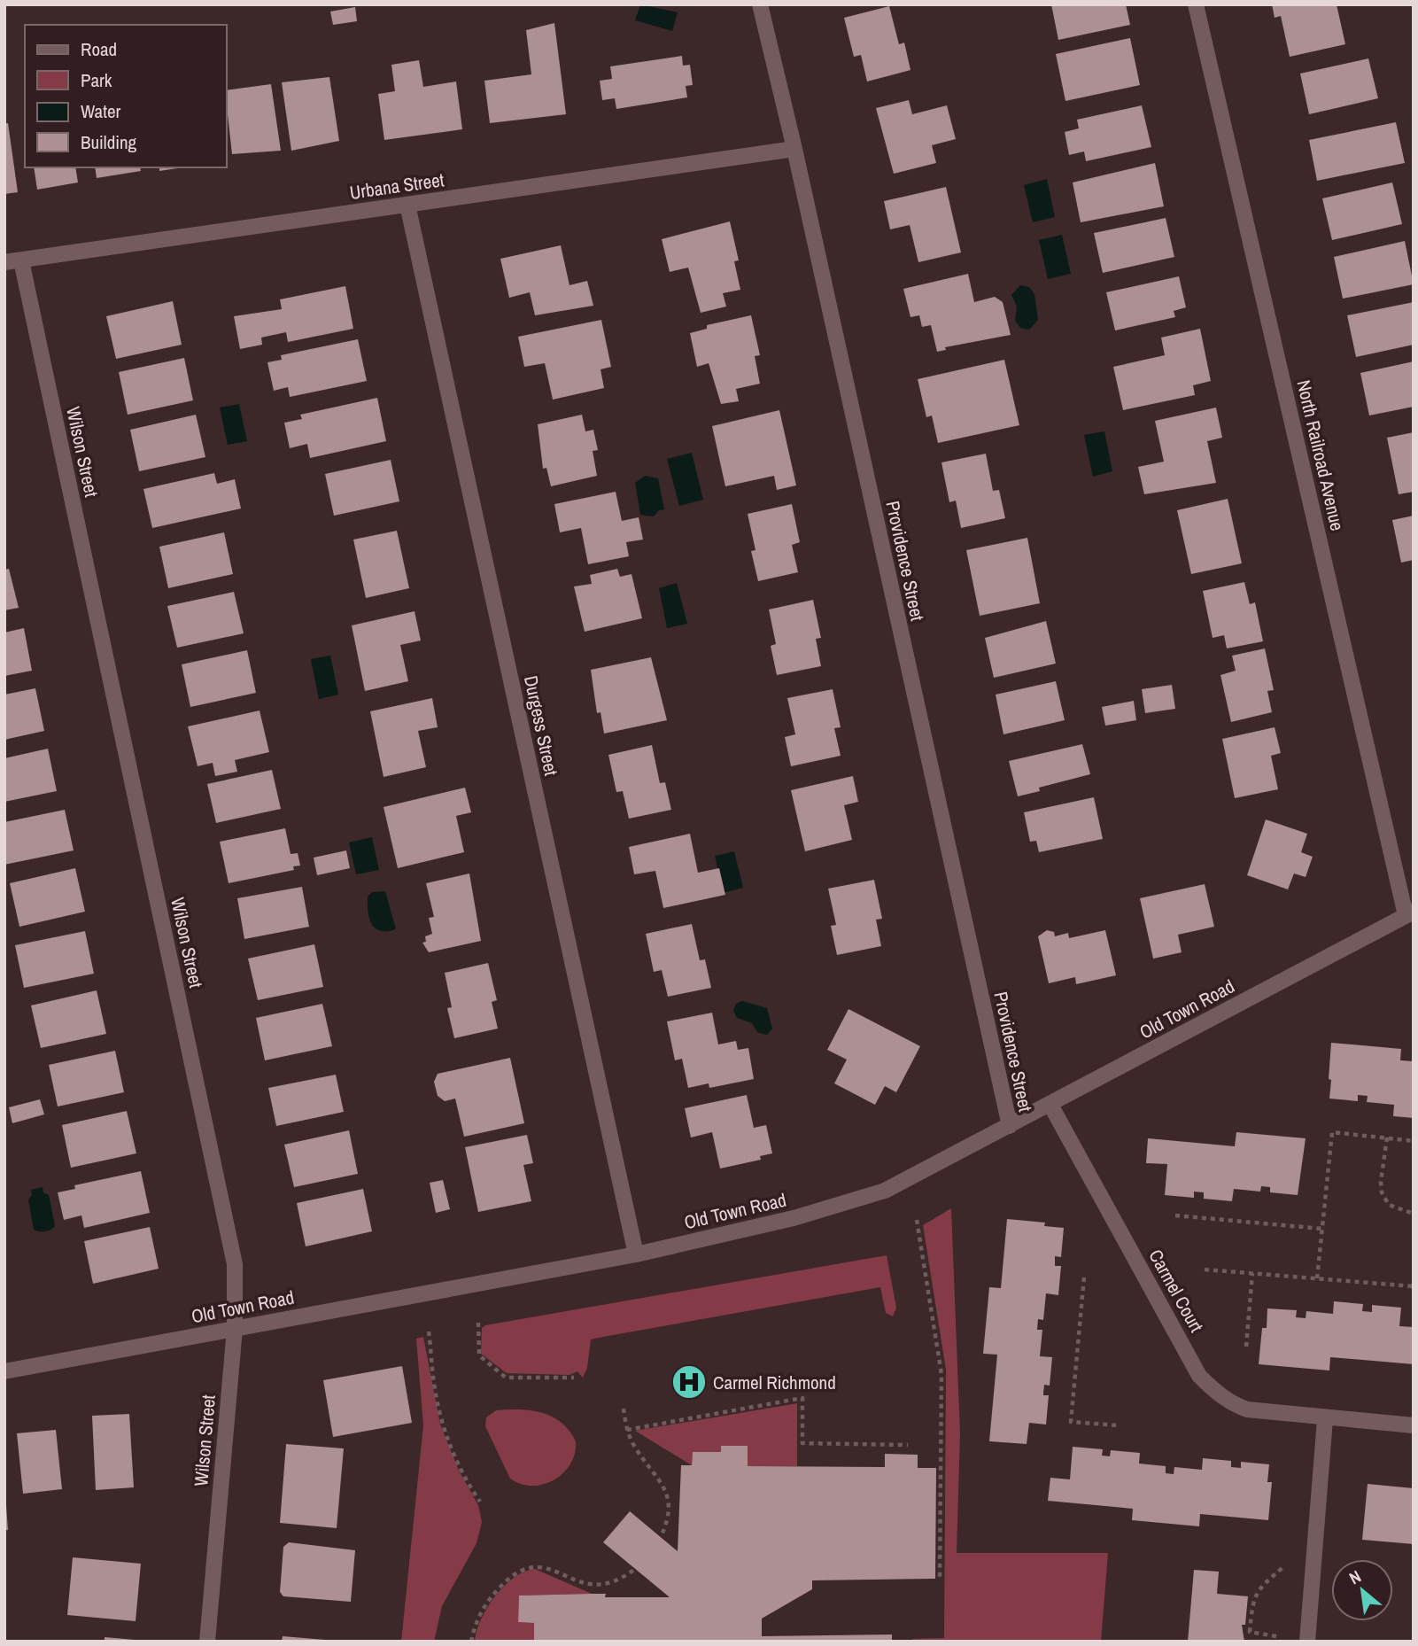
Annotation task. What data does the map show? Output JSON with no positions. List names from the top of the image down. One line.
{"streets":{"street":["Urbana Street","Wilson Street","North Railroad Avenue","Providence Street","Durgess Street","Old Town Road","Carmel Court"]},"crossings":[["Urbana Street","Wilson Street"],["Urbana Street","Providence Street"],["Urbana Street","Durgess Street"],["Wilson Street","Old Town Road"],["North Railroad Avenue","Old Town Road"],["Providence Street","Old Town Road"],["Durgess Street","Old Town Road"],["Old Town Road","Carmel Court"]],"places":{"hospital":["Carmel Richmond"]},"legend":["Road","Park","Water","Building"],"north":"top left"}
